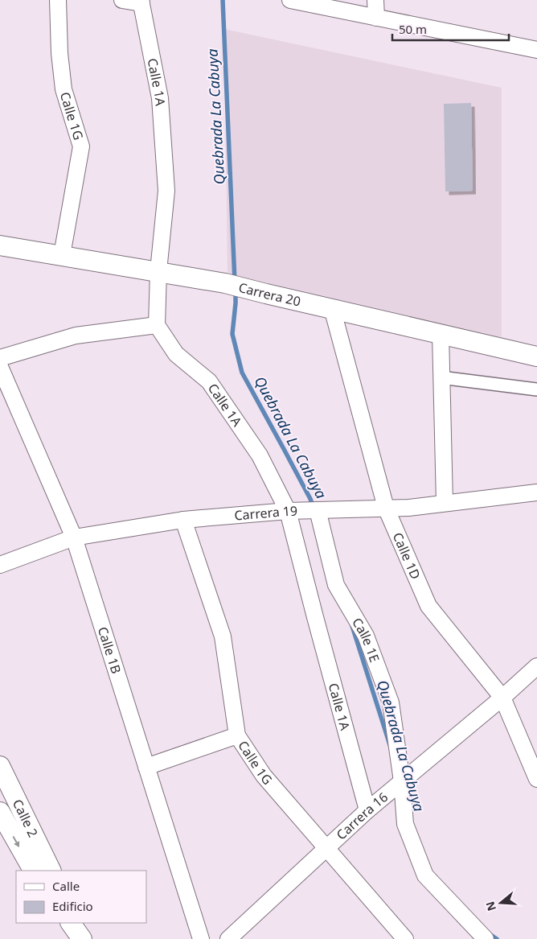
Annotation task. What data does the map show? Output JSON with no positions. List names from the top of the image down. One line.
{"streets":{"street":["Calle 1A","Calle 1G","Carrera 20","Carrera 19","Calle 1D","Calle 1E","Calle 1B","Carrera 16","Calle 2"]},"crossings":[["Calle 1A","Carrera 20"],["Calle 1A","Carrera 19"],["Calle 1A","Calle 1E"],["Calle 1A","Carrera 16"],["Calle 1G","Carrera 20"],["Calle 1G","Carrera 19"],["Calle 1G","Carrera 16"],["Carrera 20","Calle 1D"],["Carrera 19","Calle 1D"],["Carrera 19","Calle 1E"],["Carrera 19","Calle 1B"],["Calle 1D","Carrera 16"],["Calle 1E","Carrera 16"]],"water":["Quebrada La Cabuya"],"legend":["Calle","Edificio"],"scale_bar":"50 m","north":"left"}
